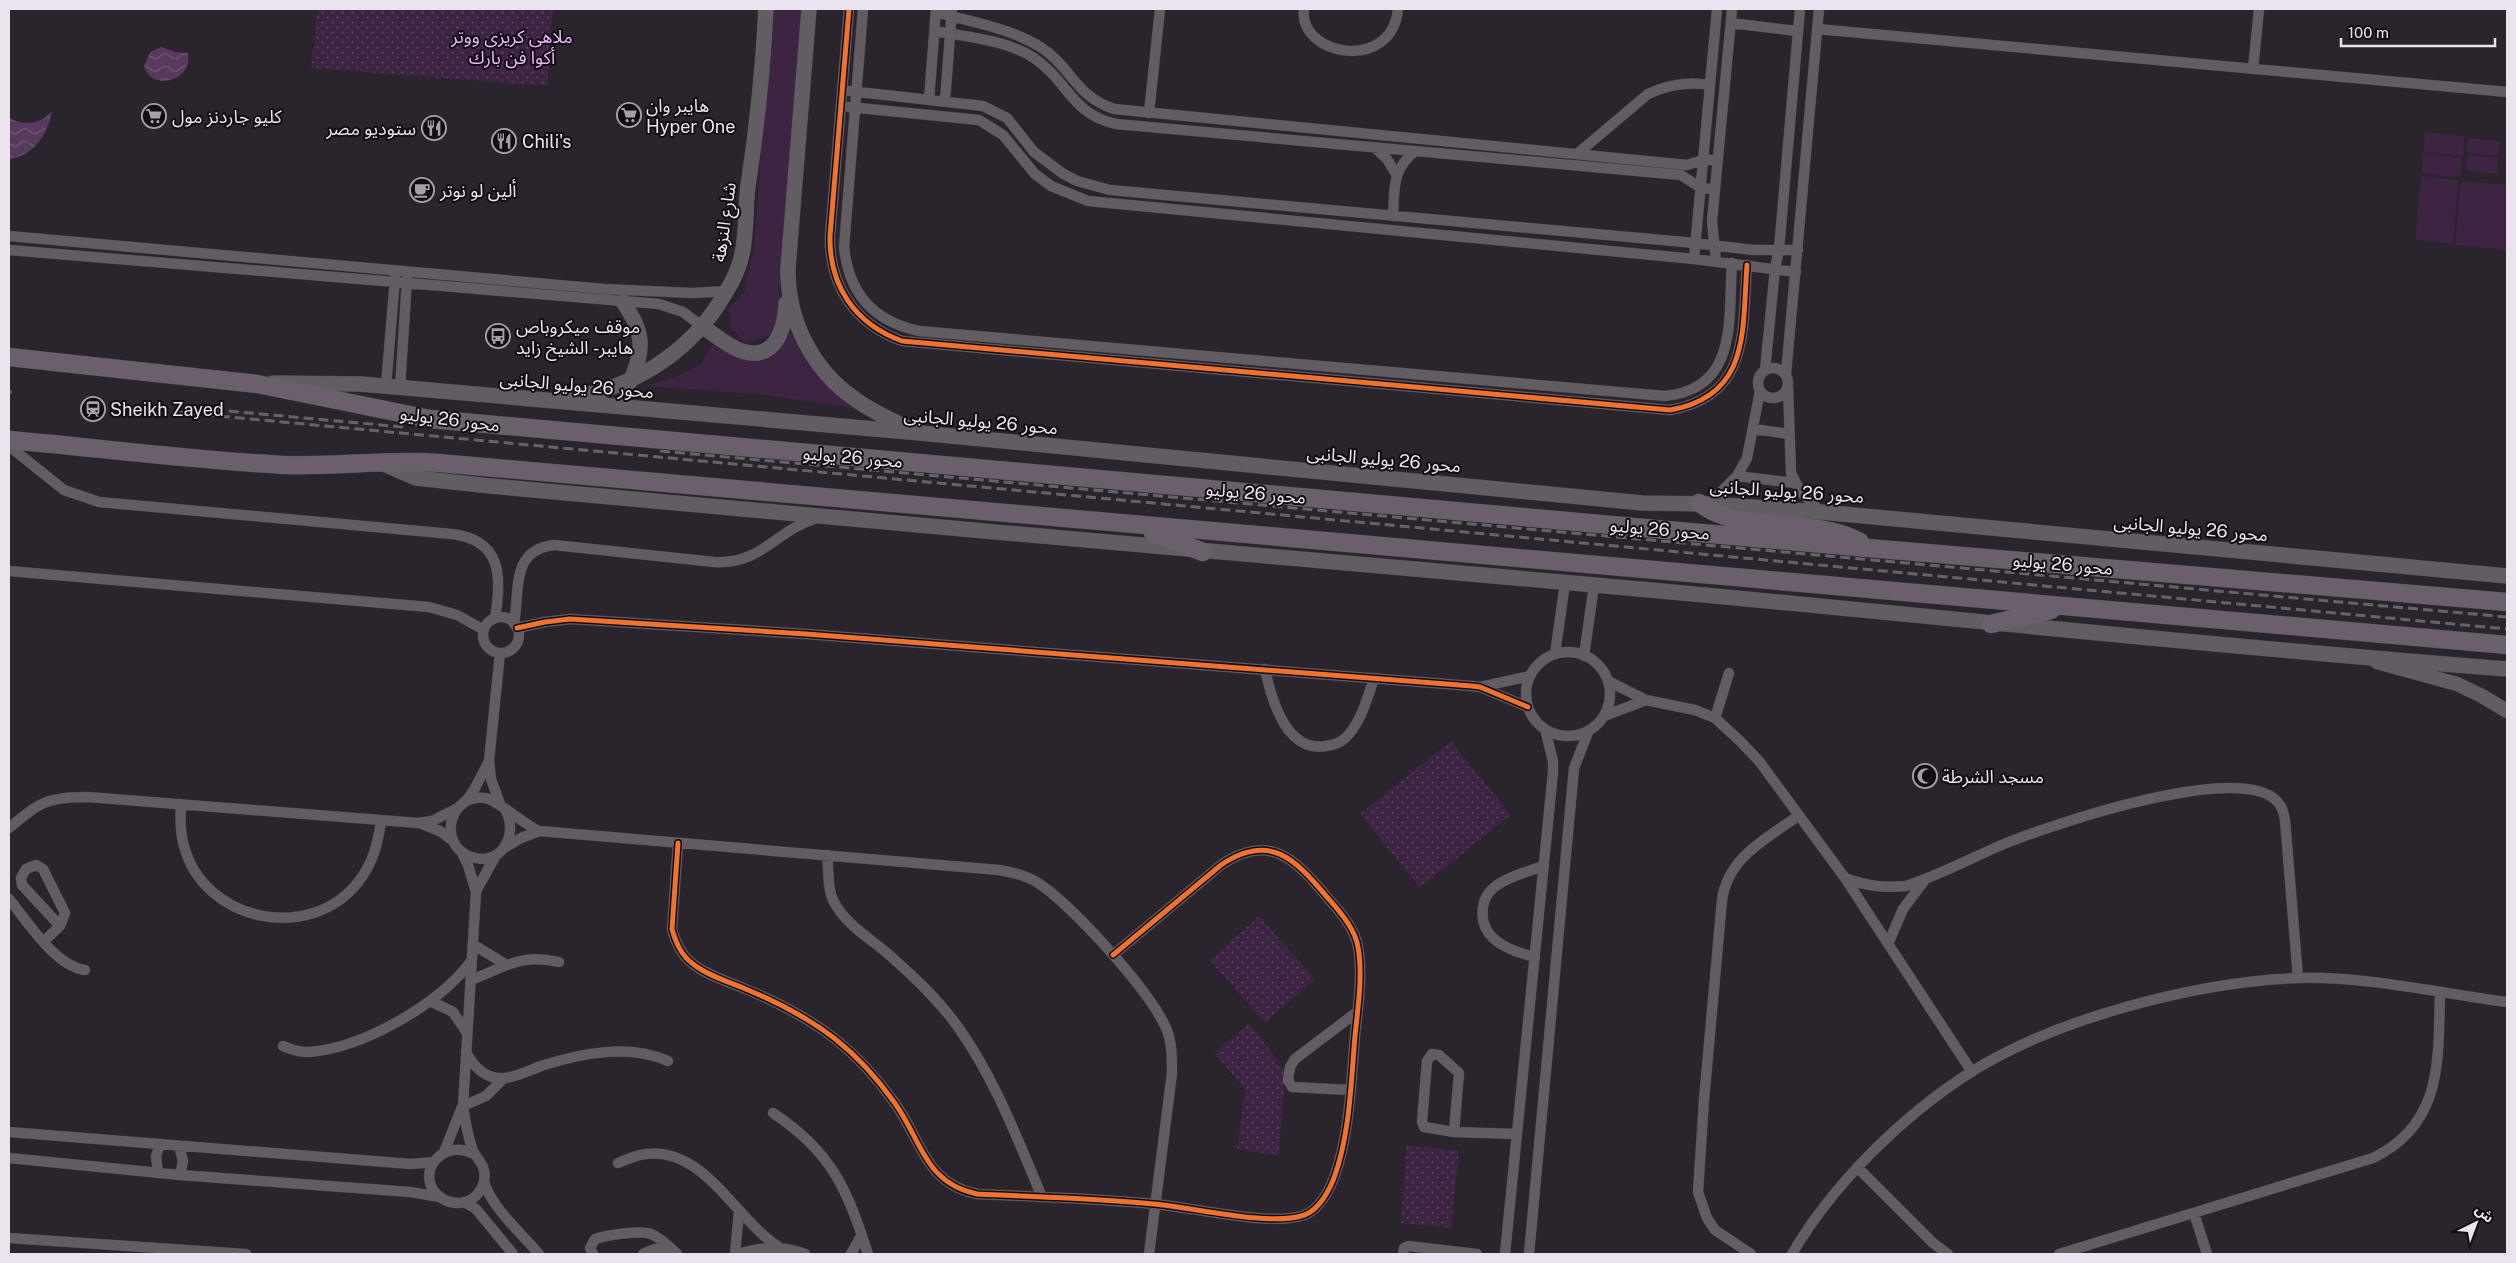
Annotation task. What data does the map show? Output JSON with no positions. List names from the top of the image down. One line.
{"streets":{"highway":["محور 26 يوليو"],"main road":["شارع النزهة","محور 26 يوليو الجانبى"]},"crossings":[["شارع النزهة","محور 26 يوليو الجانبى"],["محور 26 يوليو الجانبى","محور 26 يوليو"]],"parks":["ملاهى كريزى ووتر أكوا فن بارك"],"places":{"supermarket":["هايبر وان Hyper One","كليو جاردنز مول"],"restaurant":["ستوديو مصر","Chili's"],"cafe":["ألين لو نوتر"],"bus stop":["موقف ميكروباص هايبر - الشيخ زايد"],"station":["Sheikh Zayed"],"mosque":["مسجد الشرطة"]},"scale_bar":"100 m","north":"top right"}
